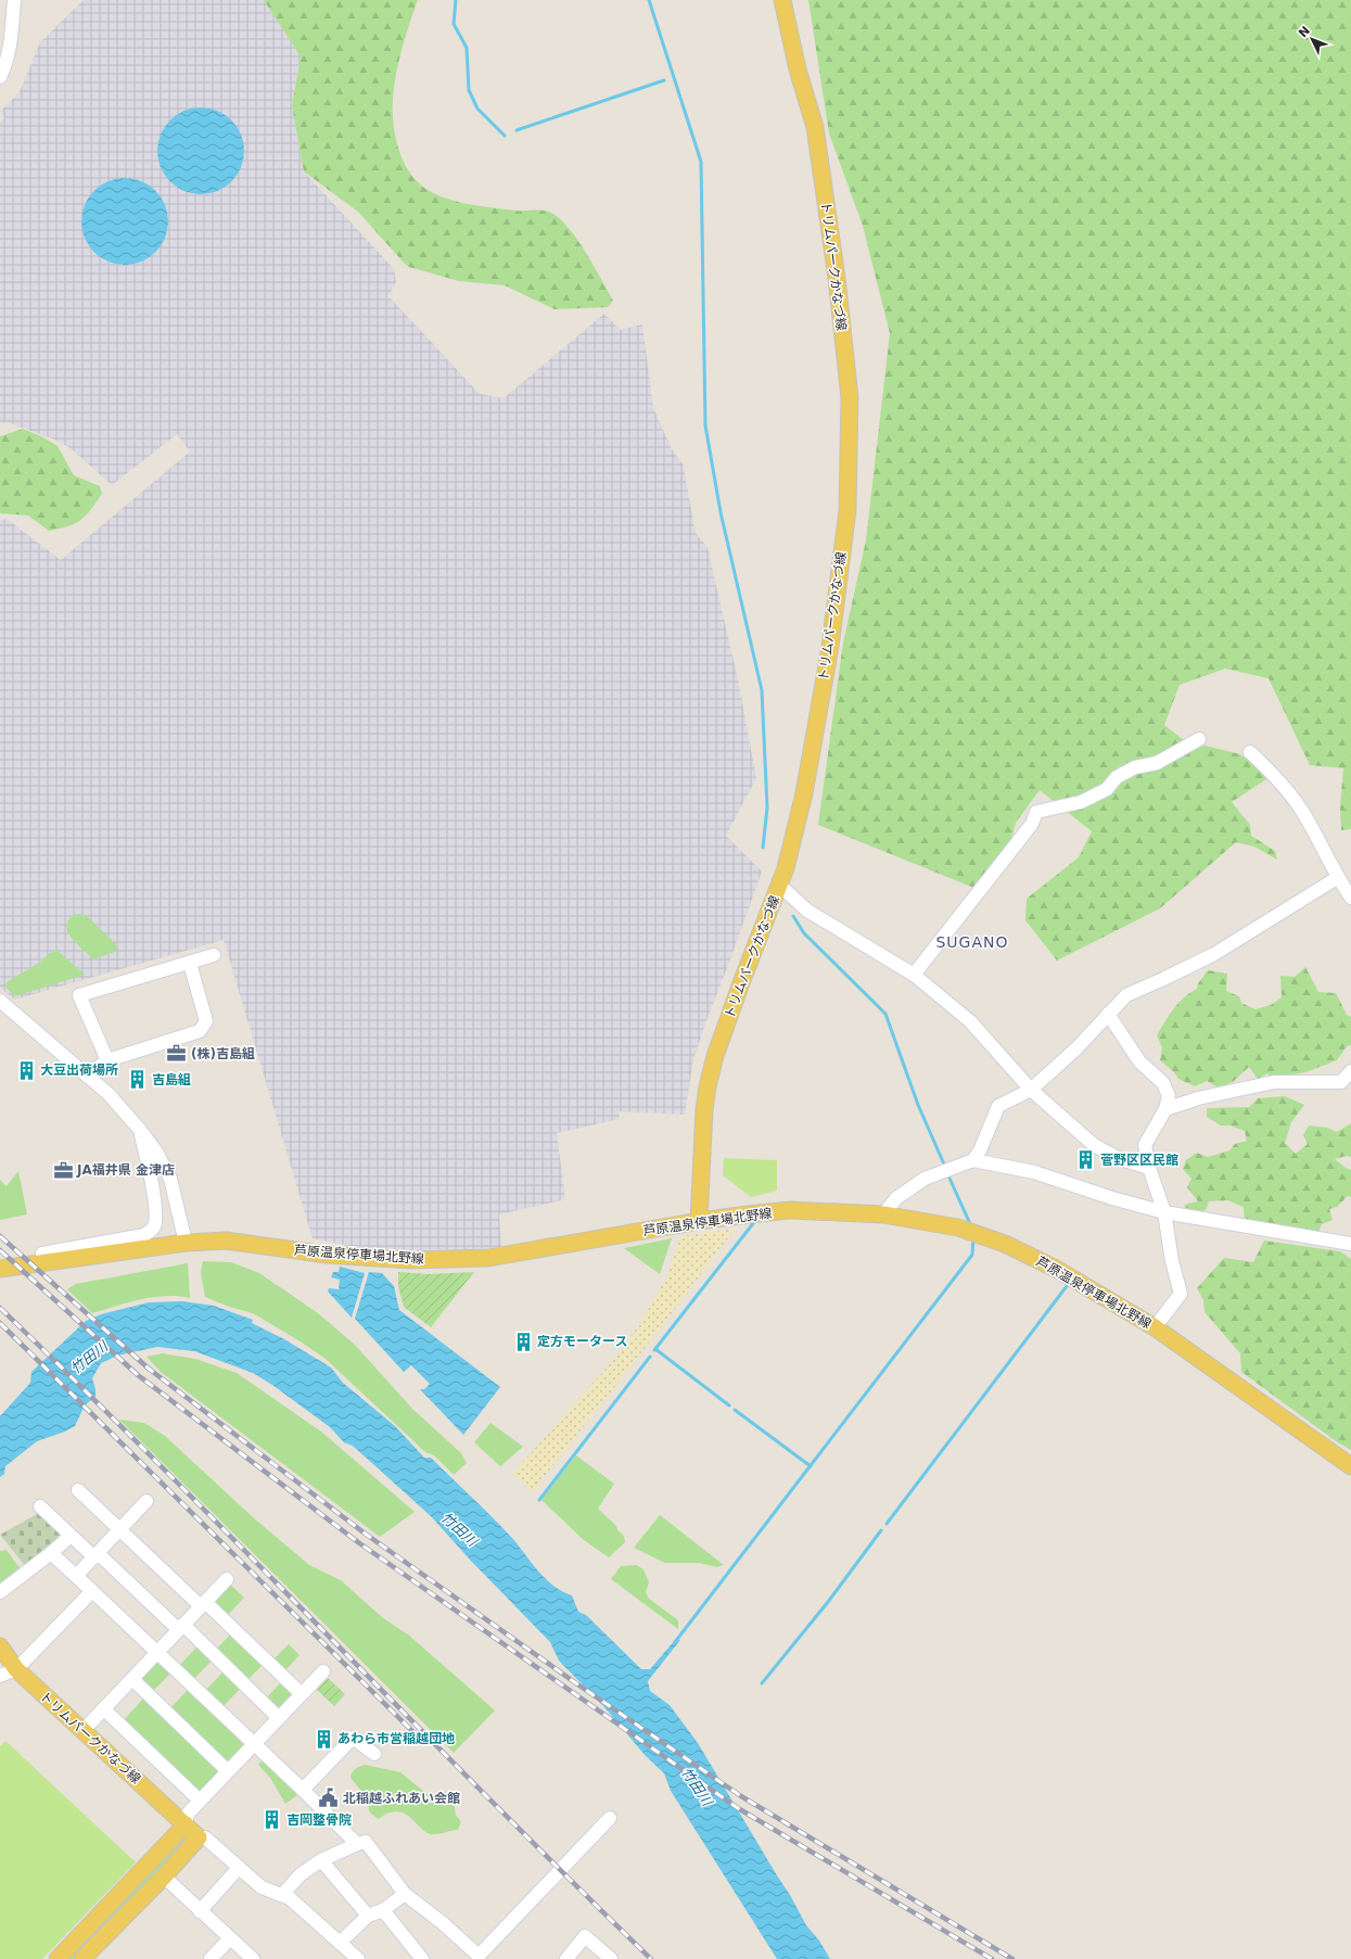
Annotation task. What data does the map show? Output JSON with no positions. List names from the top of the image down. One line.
{"streets":{"main road":["トリムパークかなづ線","芦原温泉停車場北野線"]},"crossings":[["トリムパークかなづ線","芦原温泉停車場北野線"]],"districts":["SUGANO"],"water":["竹田川"],"places":{"office":["(株)吉島組","JA福井県 金津店"],"building":["大豆出荷場所","吉島組","菅野区区民館","定方モータース","あわら市営稲越団地","吉岡整骨院"],"public building":["北稲越ふれあい会館"]},"north":"top left"}
